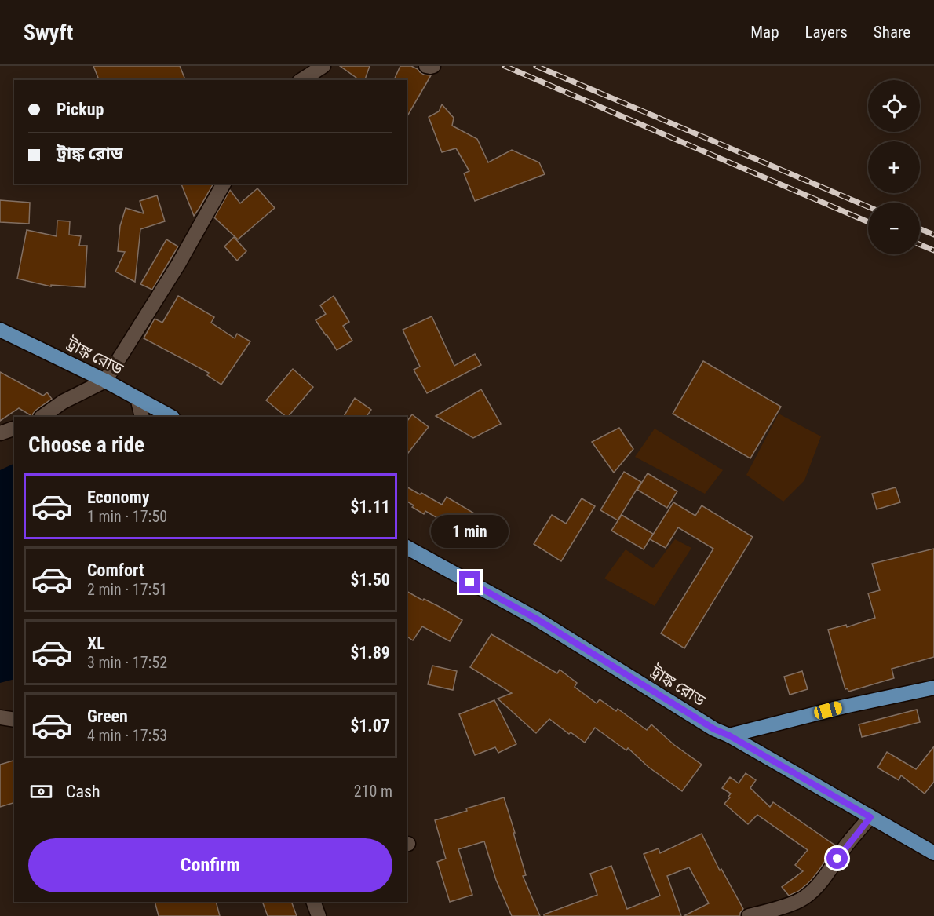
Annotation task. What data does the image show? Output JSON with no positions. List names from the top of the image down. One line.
{"streets":{"main road":["ট্রাঙ্ক রোড"]},"page":{"header":"Swyft","nav":["Map","Layers","Share"],"map_buttons":["+","−"],"banner":["Pickup","ট্রাঙ্ক রোড"],"heading":"Choose a ride","list":[{"name":"Economy","note":"1 min · 17:50","value":"$1.11"},{"name":"Comfort","note":"2 min · 17:51","value":"$1.50"},{"name":"XL","note":"3 min · 17:52","value":"$1.89"},{"name":"Green","note":"4 min · 17:53","value":"$1.07"}],"bubble":"1 min","pay":["Cash","210 m"],"buttons":"Confirm"}}
